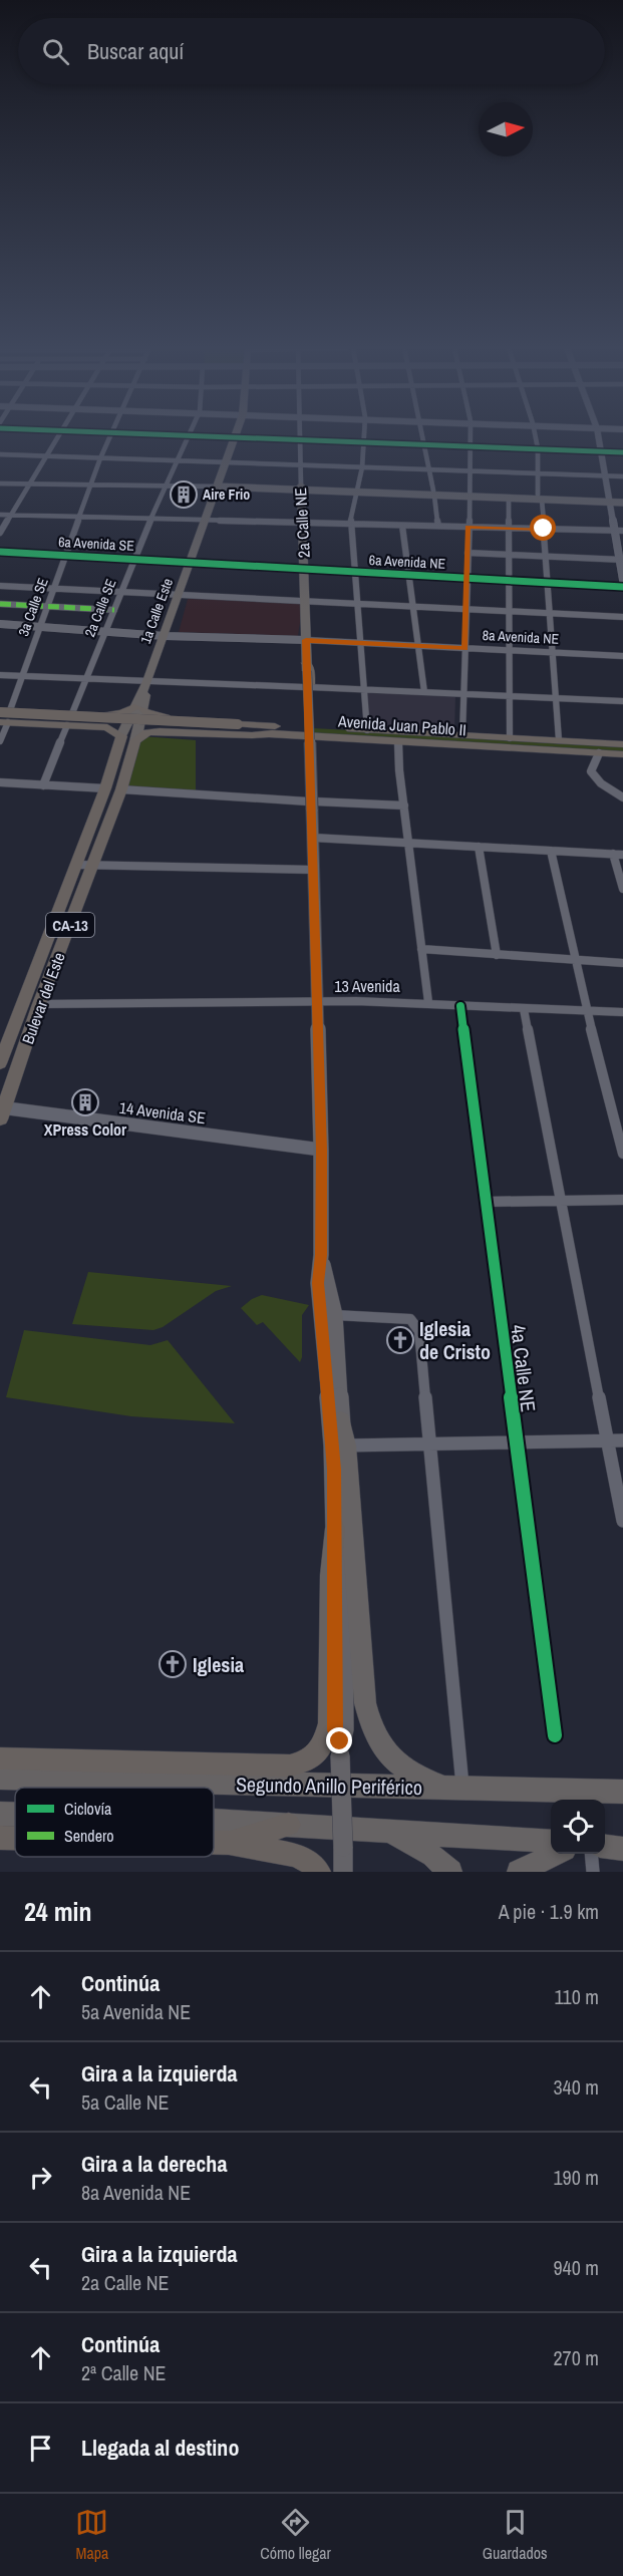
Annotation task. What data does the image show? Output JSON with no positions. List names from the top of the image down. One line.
{"streets":{"highway":["Avenida Juan Pablo II","CA-13","Bulevar del Este"],"main road":["2a Calle NE","1a Calle Este","Segundo Anillo Periférico"],"street":["6a Avenida SE","6a Avenida NE","3a Calle SE","2a Calle SE","8a Avenida NE","13 Avenida","14 Avenida SE","4a Calle NE"]},"crossings":[["2a Calle NE","6a Avenida NE"],["2a Calle NE","8a Avenida NE"],["2a Calle NE","13 Avenida"],["2a Calle NE","14 Avenida SE"],["6a Avenida SE","6a Avenida NE"],["6a Avenida SE","3a Calle SE"],["6a Avenida SE","2a Calle SE"],["6a Avenida SE","1a Calle Este"],["6a Avenida NE","1a Calle Este"],["3a Calle SE","8a Avenida NE"],["3a Calle SE","Avenida Juan Pablo II"],["2a Calle SE","8a Avenida NE"],["1a Calle Este","8a Avenida NE"],["1a Calle Este","Bulevar del Este"],["13 Avenida","Bulevar del Este"],["13 Avenida","4a Calle NE"],["Bulevar del Este","14 Avenida SE"]],"places":{"building":["Aire Frio","XPress Color"],"church":["Iglesia de Cristo","Iglesia"]},"legend":["Ciclovía","Sendero"],"north":"right","page":{"search":"Buscar aquí","heading":["24 min","A pie · 1.9 km"],"list":[["Continúa","5a Avenida NE","110 m"],["Gira a la izquierda","5a Calle NE","340 m"],["Gira a la derecha","8a Avenida NE","190 m"],["Gira a la izquierda","2a Calle NE","940 m"],["Continúa","2ª Calle NE","270 m"],"Llegada al destino"],"nav":["Mapa","Cómo llegar","Guardados"]}}
